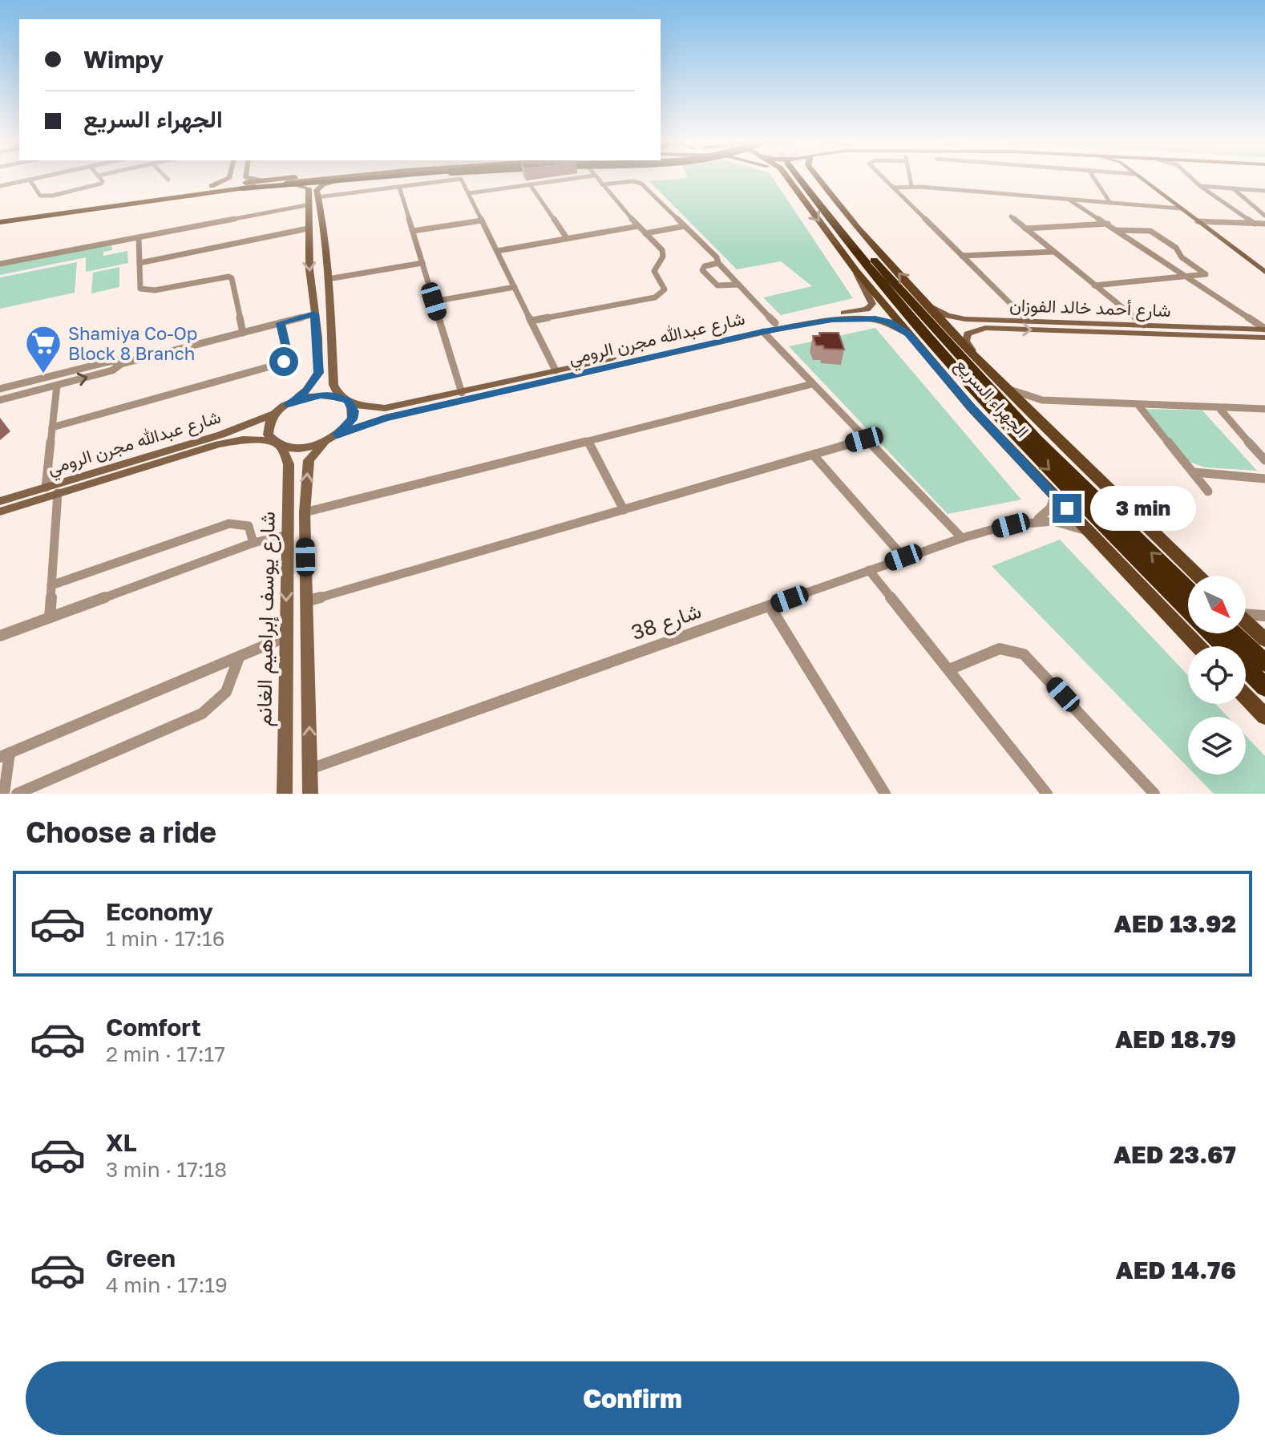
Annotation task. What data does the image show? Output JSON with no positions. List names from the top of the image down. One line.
{"streets":{"highway":["الجهراء السريع"],"main road":["شارع أحمد خالد الفوزان","شارع عبدالله مجرن الرومي","شارع يوسف إبراهيم الغانم"],"street":["شارع 38"]},"crossings":[["شارع أحمد خالد الفوزان","الجهراء السريع"],["شارع عبدالله مجرن الرومي","الجهراء السريع"],["شارع عبدالله مجرن الرومي","شارع يوسف إبراهيم الغانم"],["الجهراء السريع","شارع 38"],["شارع يوسف إبراهيم الغانم","شارع 38"]],"places":{"supermarket":["Shamiya Co-Op Block 8 Branch"]},"north":"bottom right","page":{"banner":["Wimpy","الجهراء السريع"],"bubble":"3 min","heading":"Choose a ride","list":[{"name":"Economy","note":"1 min · 17:16","value":"AED 13.92"},{"name":"Comfort","note":"2 min · 17:17","value":"AED 18.79"},{"name":"XL","note":"3 min · 17:18","value":"AED 23.67"},{"name":"Green","note":"4 min · 17:19","value":"AED 14.76"}],"buttons":"Confirm"}}
